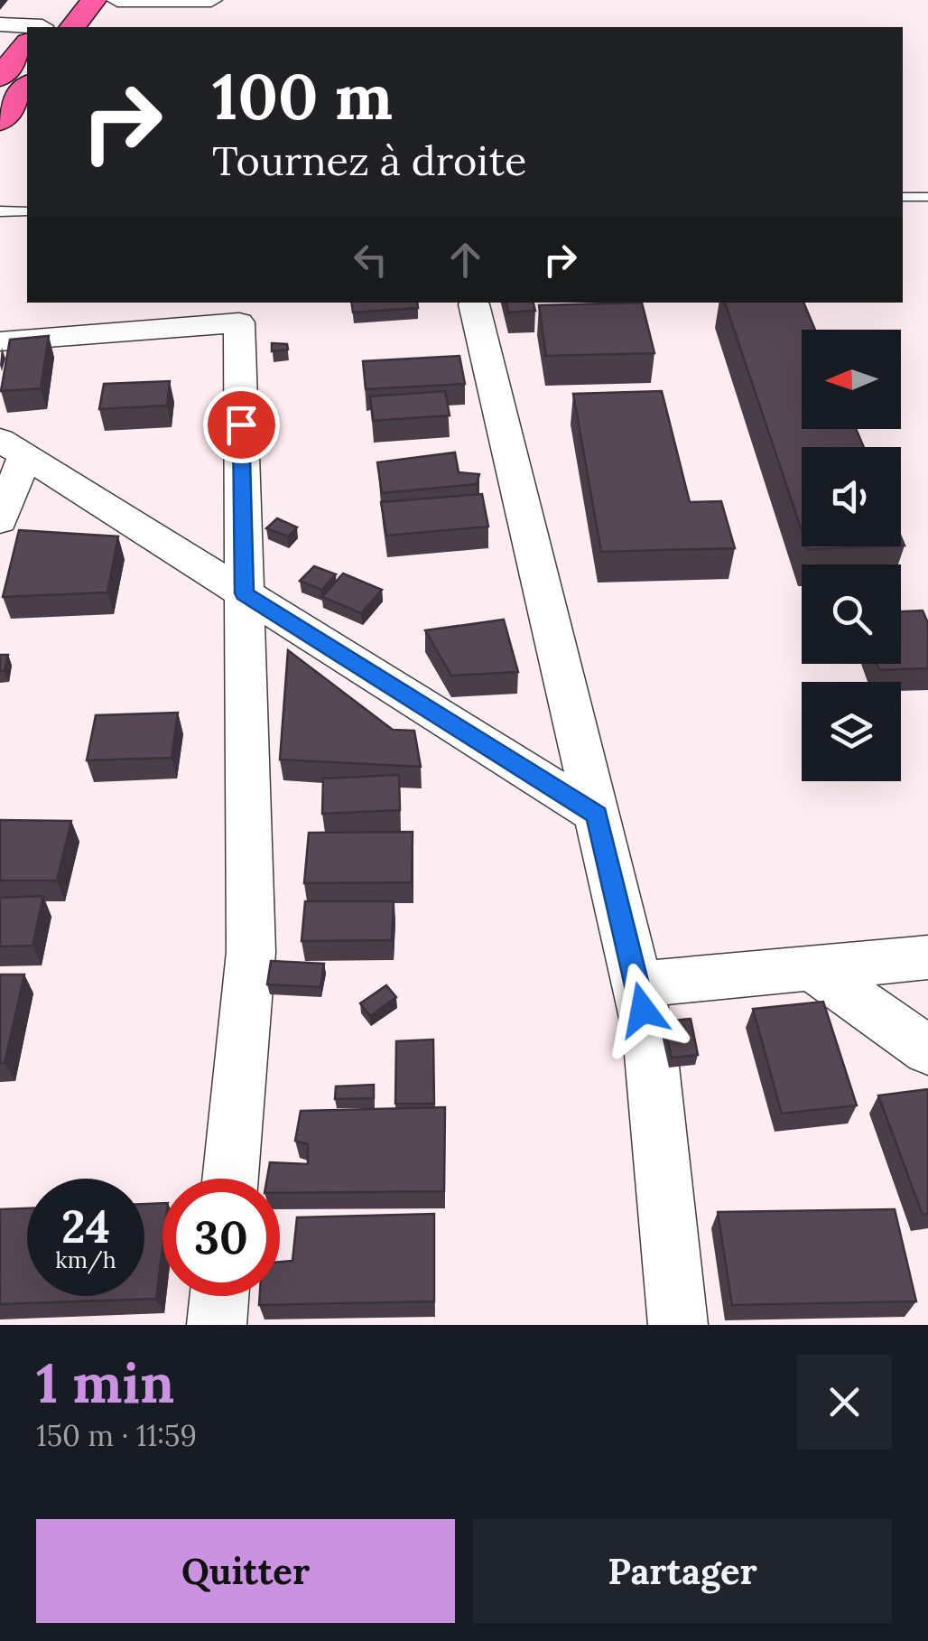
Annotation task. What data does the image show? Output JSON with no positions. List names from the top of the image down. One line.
{"north":"left","page":{"turn":["100 m","Tournez à droite"],"speed":"24 km/h","limit":"30","heading":["1 min","150 m · 11:59"],"buttons":["Quitter","Partager"]}}
